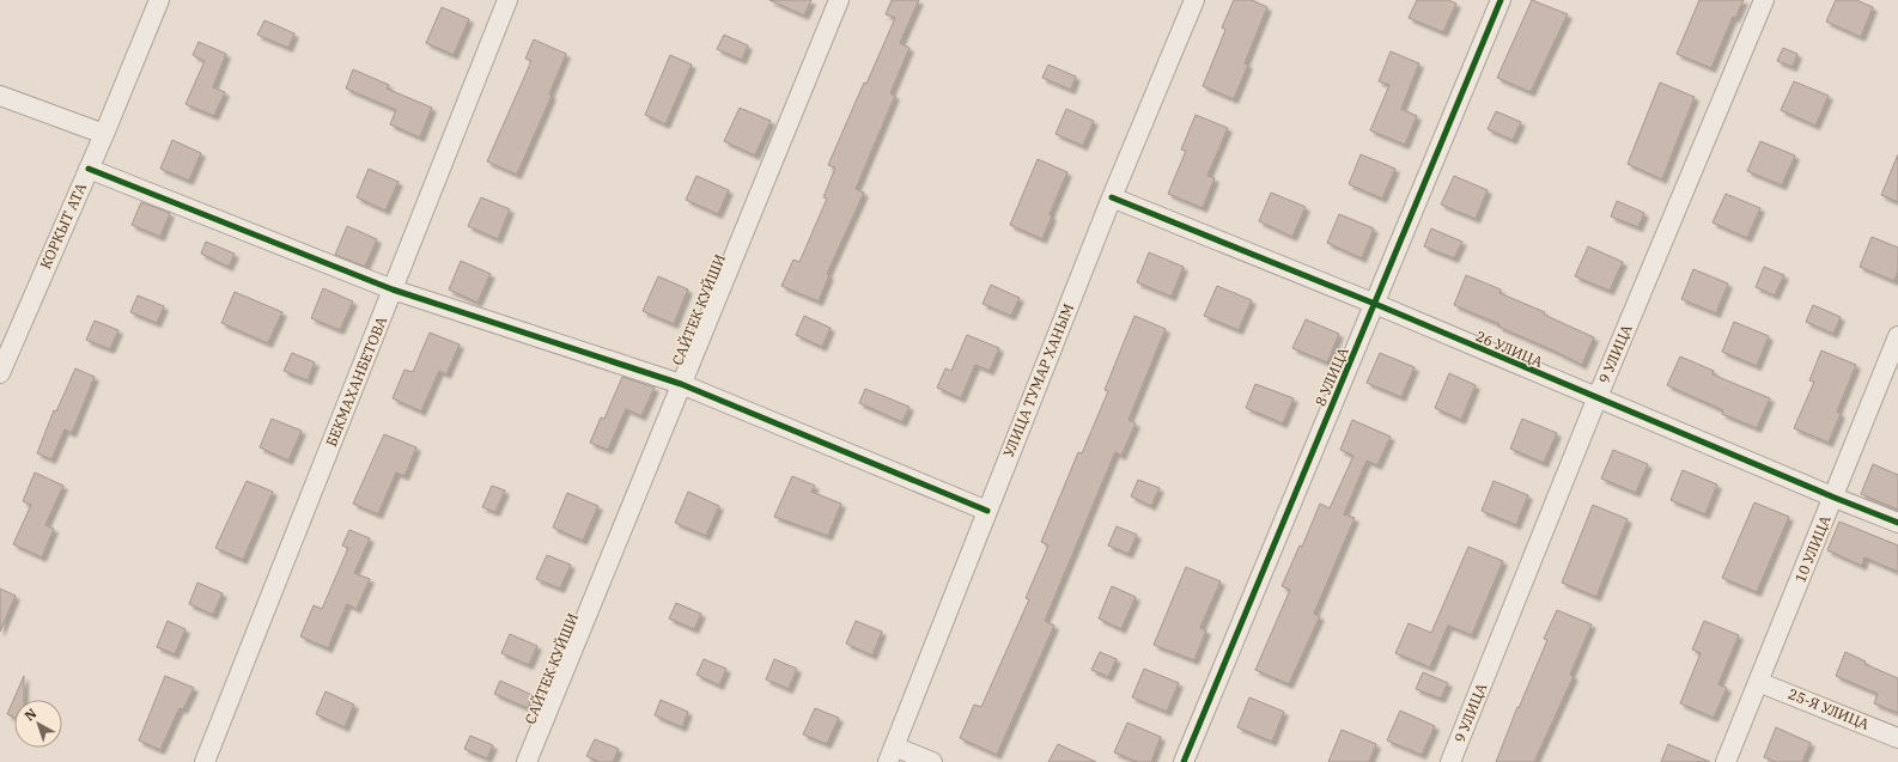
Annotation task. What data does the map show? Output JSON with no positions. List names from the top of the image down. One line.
{"streets":{"street":["КОРКЫТ АТА","САЙТЕК КУЙШИ","26 УЛИЦА","9 УЛИЦА","8 УЛИЦА","УЛИЦА ТУМАР ХАНЫМ","БЕКМАХАНБЕТОВА","10 УЛИЦА","25-Я УЛИЦА"]},"crossings":[["26 УЛИЦА","9 УЛИЦА"],["26 УЛИЦА","8 УЛИЦА"],["26 УЛИЦА","УЛИЦА ТУМАР ХАНЫМ"],["26 УЛИЦА","10 УЛИЦА"],["10 УЛИЦА","25-Я УЛИЦА"]],"north":"top left"}
